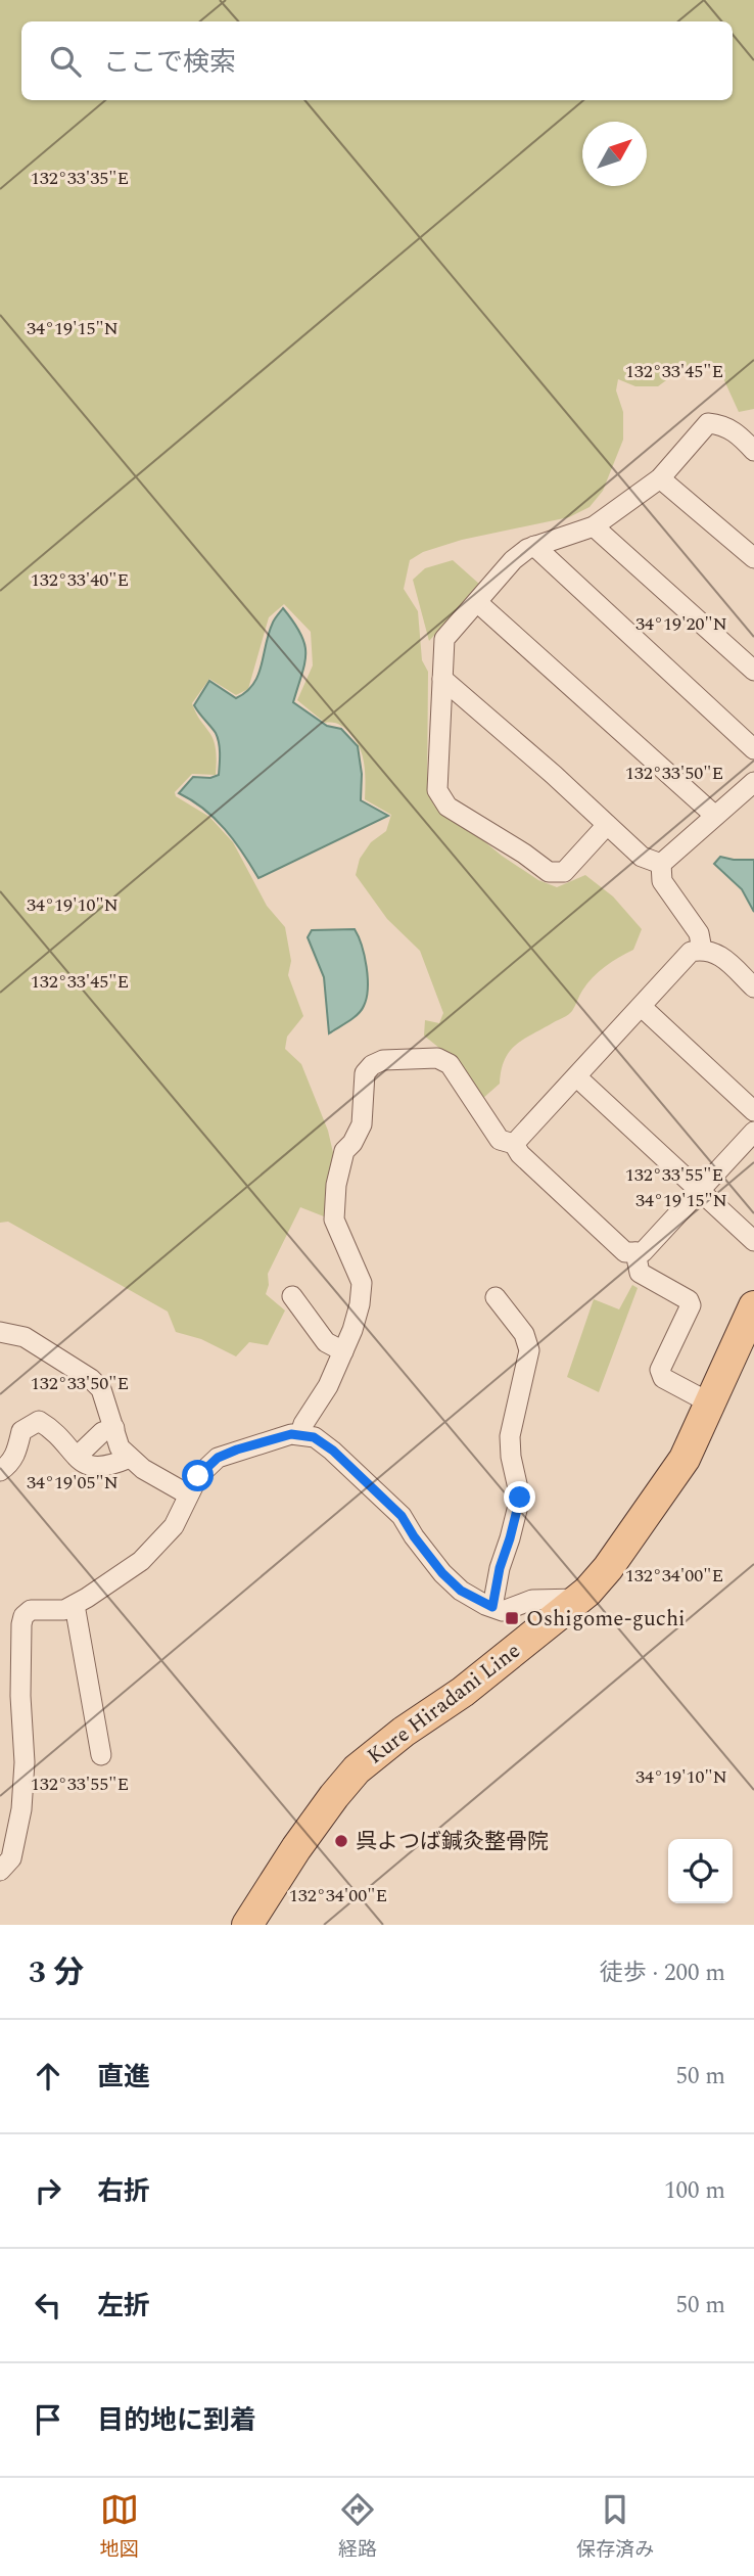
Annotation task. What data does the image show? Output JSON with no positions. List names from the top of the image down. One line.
{"streets":{"main road":["Kure Hiradani Line"]},"places":{"transit":["Oshigome-guchi"],"other":["呉よつば鍼灸整骨院"]},"north":"top right","page":{"search":"ここで検索","heading":["3 分","徒歩 · 200 m"],"list":[["直進","50 m"],["右折","100 m"],["左折","50 m"],"目的地に到着"],"nav":["地図","経路","保存済み"]},"coordinates":["132°33'35\"E","34°19'15\"N","132°33'45\"E","132°33'40\"E","34°19'20\"N","132°33'50\"E","34°19'10\"N","132°33'55\"E","34°19'05\"N","132°34'00\"E"]}
